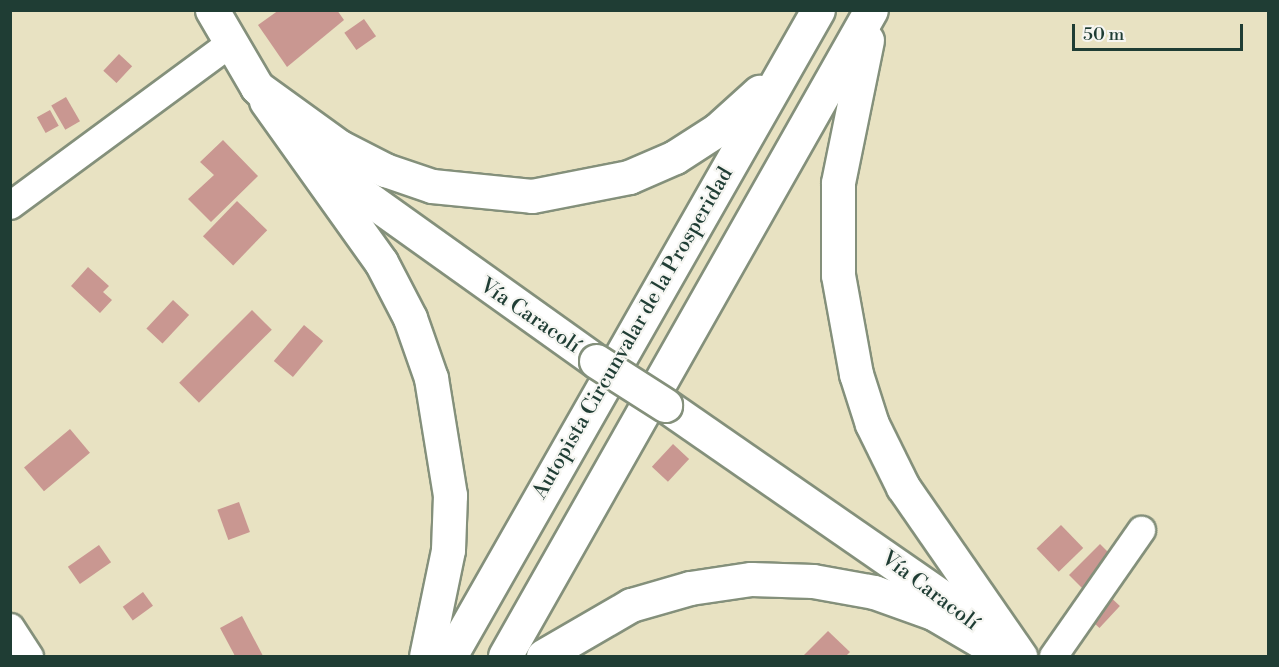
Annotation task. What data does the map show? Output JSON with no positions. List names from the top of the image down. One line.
{"streets":{"main road":["Vía Caracolí","Autopista Circunvalar de la Prosperidad"]},"scale_bar":"50 m"}
